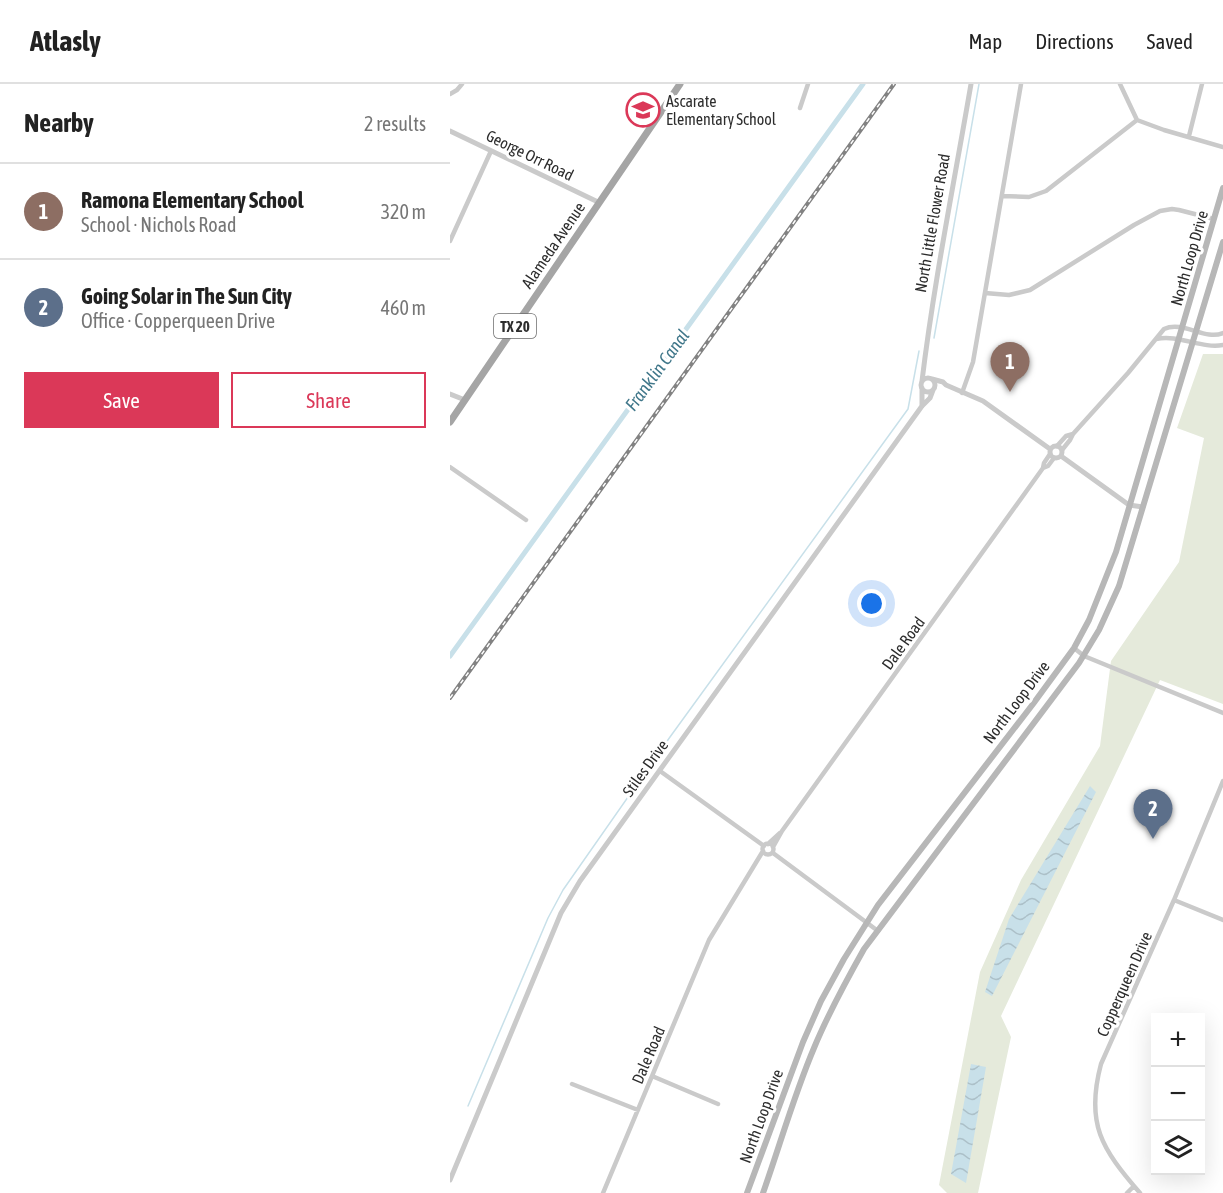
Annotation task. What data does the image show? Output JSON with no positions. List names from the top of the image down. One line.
{"streets":{"main road":["Alameda Avenue","North Loop Drive","TX 20"],"street":["George Orr Road","North Little Flower Road","Dale Road","Stiles Drive","Copperqueen Drive"]},"crossings":[["George Orr Road","Alameda Avenue"],["North Little Flower Road","Stiles Drive"]],"water":["Franklin Canal"],"places":{"school or university":["Ascarate Elementary School"]},"page":{"header":"Atlasly","nav":["Map","Directions","Saved"],"heading":["Nearby","2 results"],"list":[{"mark":"1","name":"Ramona Elementary School","note":"School · Nichols Road","value":"320 m"},{"mark":"2","name":"Going Solar in The Sun City","note":"Office · Copperqueen Drive","value":"460 m"}],"pins":["1","2"],"buttons":["Save","Share"],"map_buttons":["+","−"]}}
